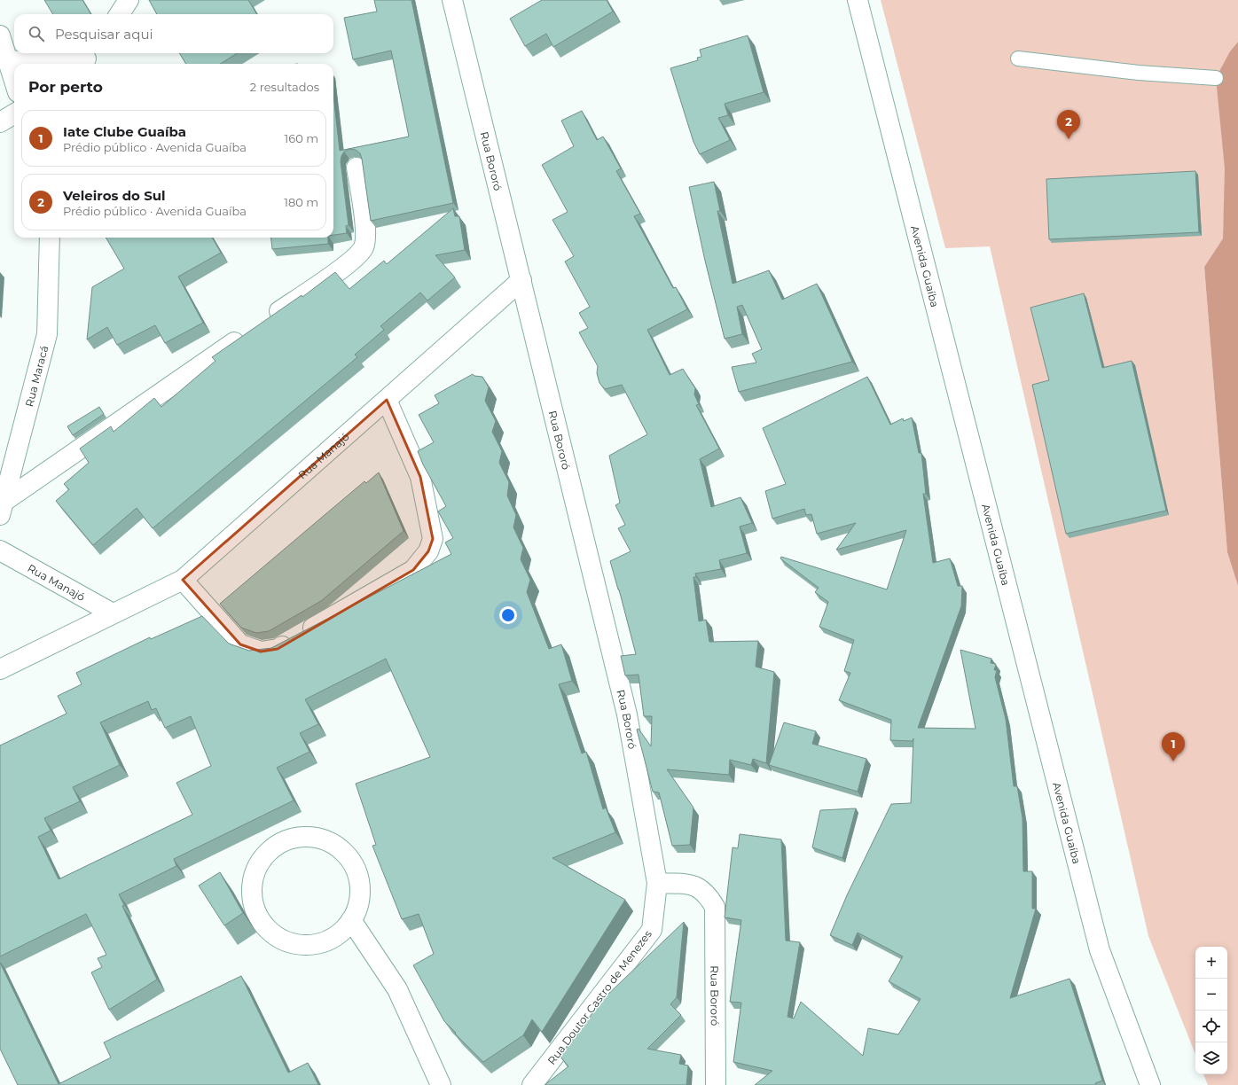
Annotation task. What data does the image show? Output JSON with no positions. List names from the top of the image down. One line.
{"streets":{"street":["Rua Bororó","Avenida Guaíba","Rua Maracá","Rua Manajó","Rua Doutor Castro de Menezes"]},"crossings":[["Rua Bororó","Rua Manajó"],["Rua Bororó","Rua Doutor Castro de Menezes"]],"page":{"search":"Pesquisar aqui","heading":["Por perto","2 resultados"],"pins":["2","1"],"list":[{"mark":"1","name":"Iate Clube Guaíba","note":"Prédio público · Avenida Guaíba","value":"160 m"},{"mark":"2","name":"Veleiros do Sul","note":"Prédio público · Avenida Guaíba","value":"180 m"}],"map_buttons":["+","−"]}}
